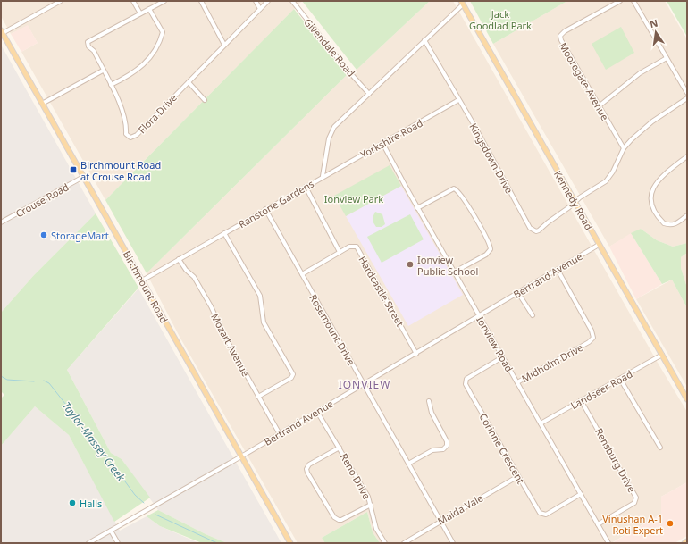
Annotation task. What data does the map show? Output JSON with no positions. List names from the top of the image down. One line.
{"streets":{"main road":["Kennedy Road","Birchmount Road"],"street":["Givendale Road","Mooregate Avenue","Flora Drive","Yorkshire Road","Kingsdown Drive","Crouse Road","Ranstone Gardens","Bertrand Avenue","Hardcastle Street","Rosemount Drive","Ionview Road","Mozart Avenue","Midholm Drive","Landseer Road","Corinne Crescent","Rensburg Drive","Reno Drive","Maida Vale"]},"crossings":[["Givendale Road","Ranstone Gardens"],["Yorkshire Road","Kingsdown Drive"],["Yorkshire Road","Ranstone Gardens"],["Yorkshire Road","Ionview Road"],["Kingsdown Drive","Kennedy Road"],["Kingsdown Drive","Ranstone Gardens"],["Crouse Road","Birchmount Road"],["Kennedy Road","Ranstone Gardens"],["Kennedy Road","Bertrand Avenue"],["Kennedy Road","Landseer Road"],["Ranstone Gardens","Birchmount Road"],["Ranstone Gardens","Rosemount Drive"],["Ranstone Gardens","Mozart Avenue"],["Bertrand Avenue","Birchmount Road"],["Bertrand Avenue","Hardcastle Street"],["Bertrand Avenue","Rosemount Drive"],["Bertrand Avenue","Ionview Road"],["Bertrand Avenue","Mozart Avenue"],["Bertrand Avenue","Midholm Drive"],["Bertrand Avenue","Reno Drive"],["Hardcastle Street","Rosemount Drive"],["Rosemount Drive","Maida Vale"],["Ionview Road","Midholm Drive"],["Ionview Road","Landseer Road"],["Ionview Road","Corinne Crescent"],["Ionview Road","Rensburg Drive"],["Landseer Road","Rensburg Drive"],["Corinne Crescent","Maida Vale"]],"districts":["IONVIEW"],"water":["Taylor-Massey Creek"],"parks":["Jack Goodlad Park","Ionview Park"],"places":{"transit":["Birchmount Road at Crouse Road"],"other":["StorageMart","Ionview Public School","Halls","Vinushan A-1 Roti Expert"]},"north":"top"}
